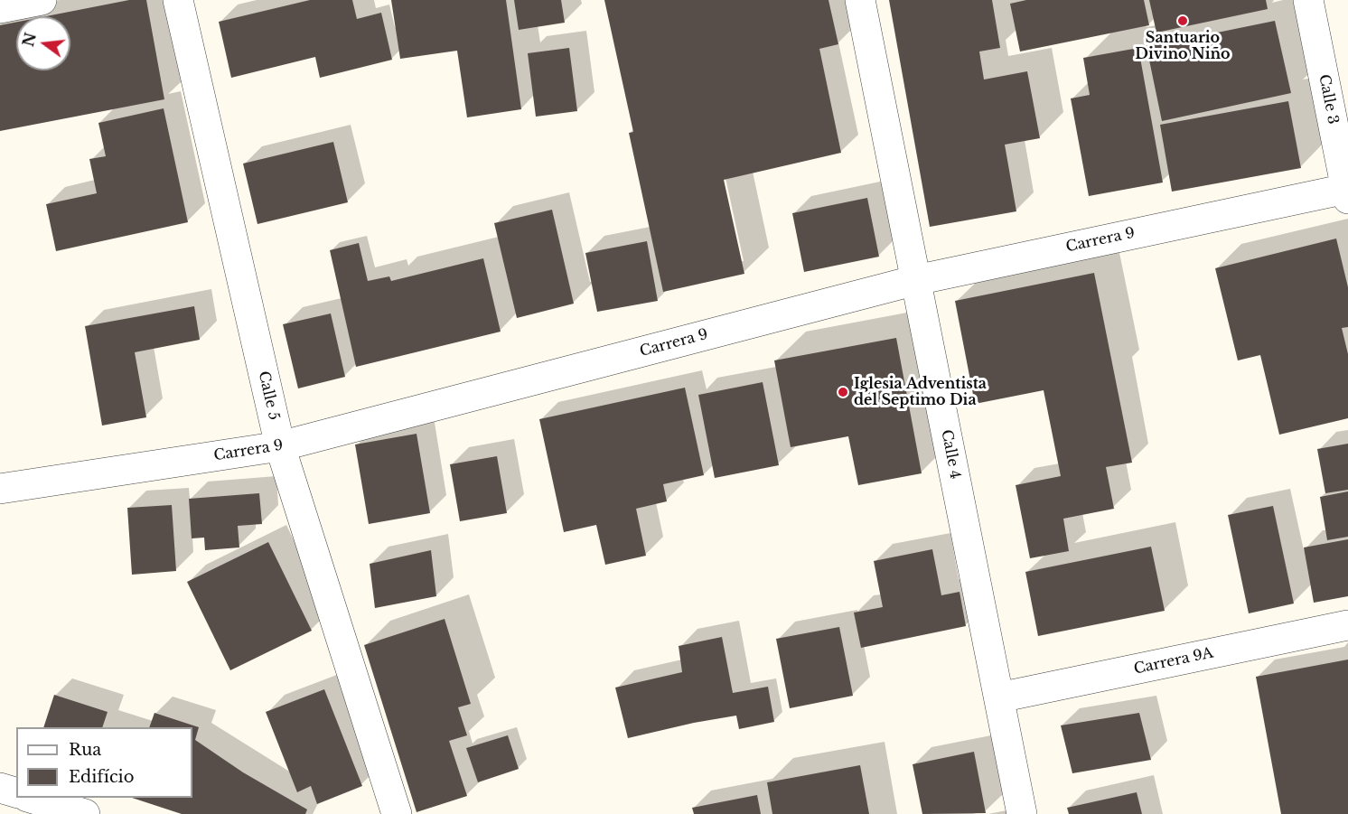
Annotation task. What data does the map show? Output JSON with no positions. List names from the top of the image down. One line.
{"streets":{"street":["Calle 3","Carrera 9","Calle 5","Calle 4","Carrera 9A"]},"crossings":[["Calle 3","Carrera 9"],["Carrera 9","Calle 5"],["Carrera 9","Calle 4"],["Calle 4","Carrera 9A"]],"places":["Santuario Divino Niño","Iglesia Adventista del Septimo Dia"],"legend":["Rua","Edifício"],"north":"left"}
